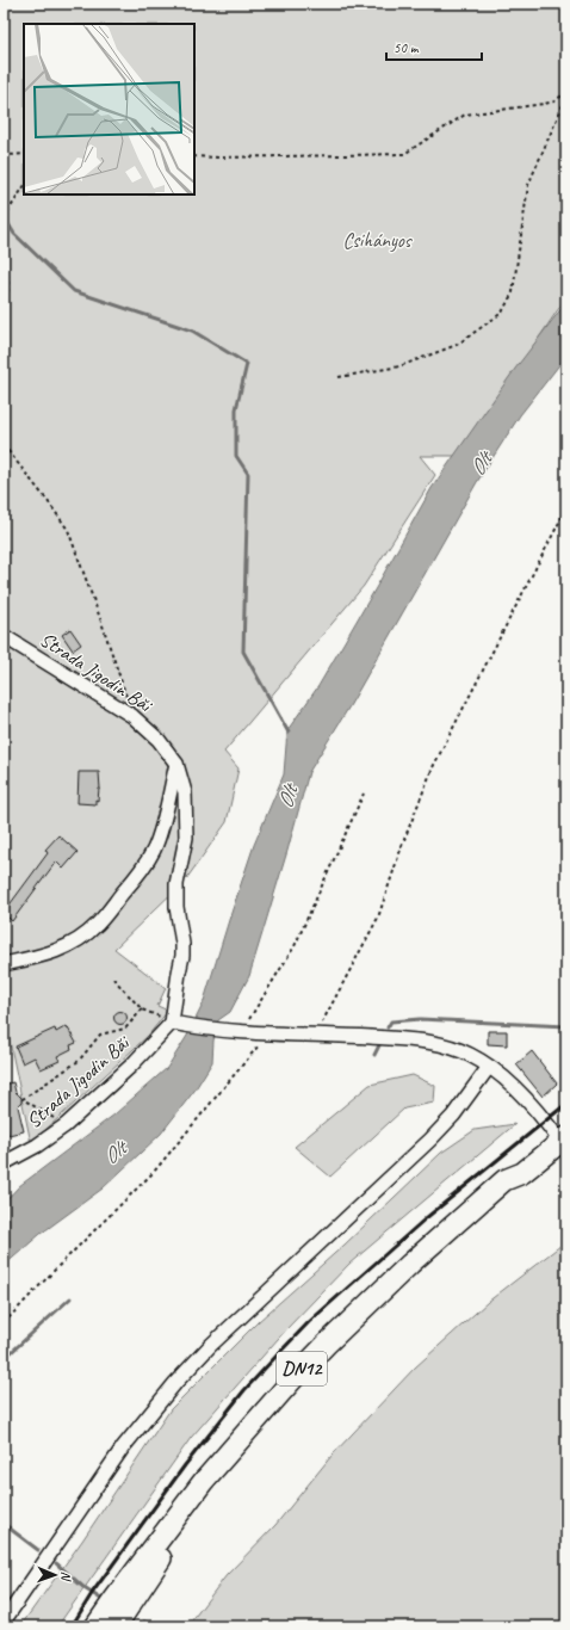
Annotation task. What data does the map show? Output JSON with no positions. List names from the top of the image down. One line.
{"streets":{"highway":["DN12"],"street":["Strada Jigodin Băi"]},"water":["Olt"],"parks":["Csihányos"],"scale_bar":"50 m","north":"right"}
